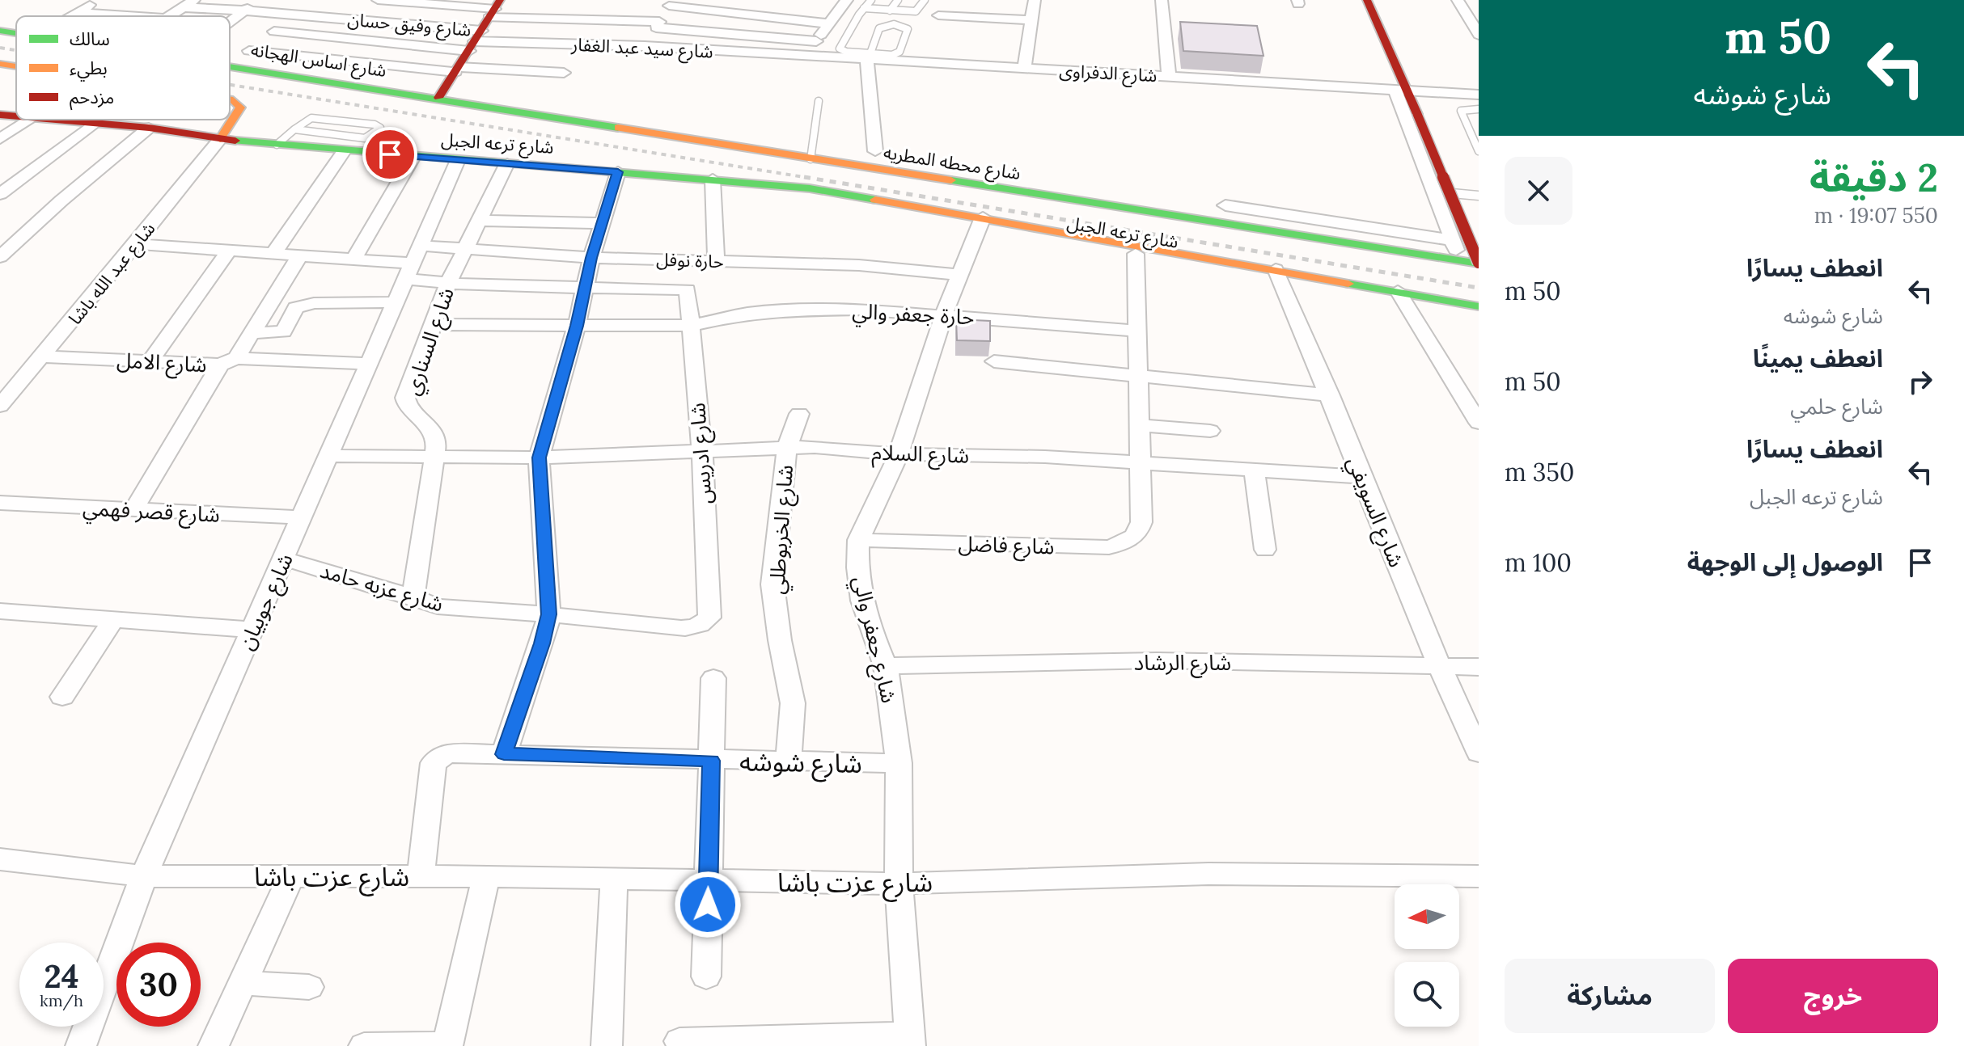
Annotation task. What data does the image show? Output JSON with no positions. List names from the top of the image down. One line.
{"streets":{"street":["شارع وفيق حسان","شارع سيد عبد الغفار","شارع اساس الهجانه","شارع الدفراوى","شارع ترعه الجبل","شارع محطه المطريه","حارة نوفل","شارع عبد الله باشا","حارة جعفر والي","شارع السناري","شارع الامل","شارع ادريس","شارع السلام","شارع قصر فهمي","شارع السويفي","شارع الخربوطلي","شارع فاضل","شارع عزبه حامد","شارع جوبيان","شارع جعفر والي","شارع الرشاد","شارع شوشه","شارع عزت باشا"]},"crossings":[["شارع وفيق حسان","شارع سيد عبد الغفار"],["شارع سيد عبد الغفار","شارع الدفراوى"],["شارع اساس الهجانه","شارع محطه المطريه"],["شارع ترعه الجبل","شارع عبد الله باشا"],["شارع ترعه الجبل","شارع السناري"],["شارع ترعه الجبل","شارع السويفي"],["شارع ترعه الجبل","شارع جوبيان"],["شارع ترعه الجبل","شارع جعفر والي"],["حارة نوفل","شارع السناري"],["حارة نوفل","شارع جوبيان"],["حارة نوفل","شارع جعفر والي"],["شارع عبد الله باشا","شارع الامل"],["حارة جعفر والي","شارع السناري"],["حارة جعفر والي","شارع ادريس"],["حارة جعفر والي","شارع جعفر والي"],["شارع السناري","شارع السلام"],["شارع السناري","شارع عزبه حامد"],["شارع ادريس","شارع السلام"],["شارع ادريس","شارع عزبه حامد"],["شارع السلام","شارع السويفي"],["شارع السلام","شارع الخربوطلي"],["شارع السلام","شارع فاضل"],["شارع السلام","شارع جوبيان"],["شارع السلام","شارع جعفر والي"],["شارع قصر فهمي","شارع جوبيان"],["شارع السويفي","شارع الرشاد"],["شارع الخربوطلي","شارع شوشه"],["شارع فاضل","شارع جعفر والي"],["شارع عزبه حامد","شارع جوبيان"],["شارع جوبيان","شارع عزت باشا"],["شارع جعفر والي","شارع الرشاد"],["شارع جعفر والي","شارع شوشه"],["شارع جعفر والي","شارع عزت باشا"],["شارع شوشه","شارع عزت باشا"]],"legend":["سالك","بطيء","مزدحم"],"north":"left","page":{"turn":["50 m","شارع شوشه"],"heading":["2 دقيقة","550 m · 19:07"],"list":[{"name":"انعطف يسارًا","note":"شارع شوشه","value":"50 m"},{"name":"انعطف يمينًا","note":"شارع حلمي","value":"50 m"},{"name":"انعطف يسارًا","note":"شارع ترعه الجبل","value":"350 m"},{"name":"الوصول إلى الوجهة","value":"100 m"}],"speed":"24 km/h","limit":"30","buttons":["خروج","مشاركة"]}}
